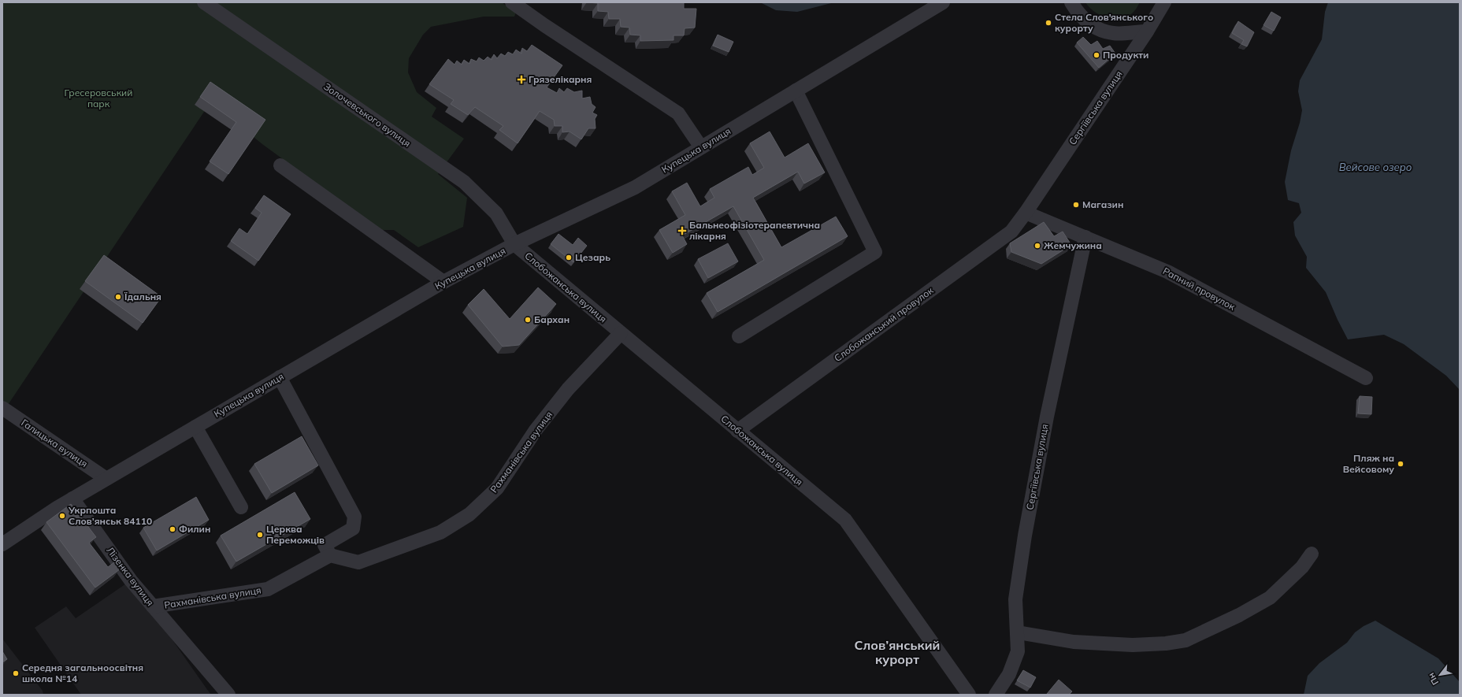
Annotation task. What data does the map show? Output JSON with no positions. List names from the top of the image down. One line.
{"streets":{"street":["Сергіївська вулиця","Золочевського вулиця","Купецька вулиця","Слобожанська вулиця","Рапний провулок","Слобожанський провулок","Галицька вулиця","Рахманівська вулиця","Лізенка вулиця"]},"crossings":[["Сергіївська вулиця","Рапний провулок"],["Сергіївська вулиця","Слобожанський провулок"],["Золочевського вулиця","Купецька вулиця"],["Золочевського вулиця","Слобожанська вулиця"],["Купецька вулиця","Слобожанська вулиця"],["Купецька вулиця","Галицька вулиця"],["Купецька вулиця","Лізенка вулиця"],["Слобожанська вулиця","Слобожанський провулок"],["Слобожанська вулиця","Рахманівська вулиця"],["Рапний провулок","Слобожанський провулок"],["Рахманівська вулиця","Лізенка вулиця"]],"districts":["Слов’янський курорт"],"water":["Вейсове озеро"],"parks":["Гресеровський парк"],"places":{"other":["Стела Слов'янського курорту","Продукти","Магазин","Жемчужина","Цезарь","Їдальня","Бархан","Пляж на Вейсовому","Укрпошта Слов’янськ 84110","Филин","Церква Переможців","Середня загальноосвітня школа №14"],"health":["Грязелікарня","Бальнеофізіотерапевтична лікарня"]},"north":"bottom left"}
